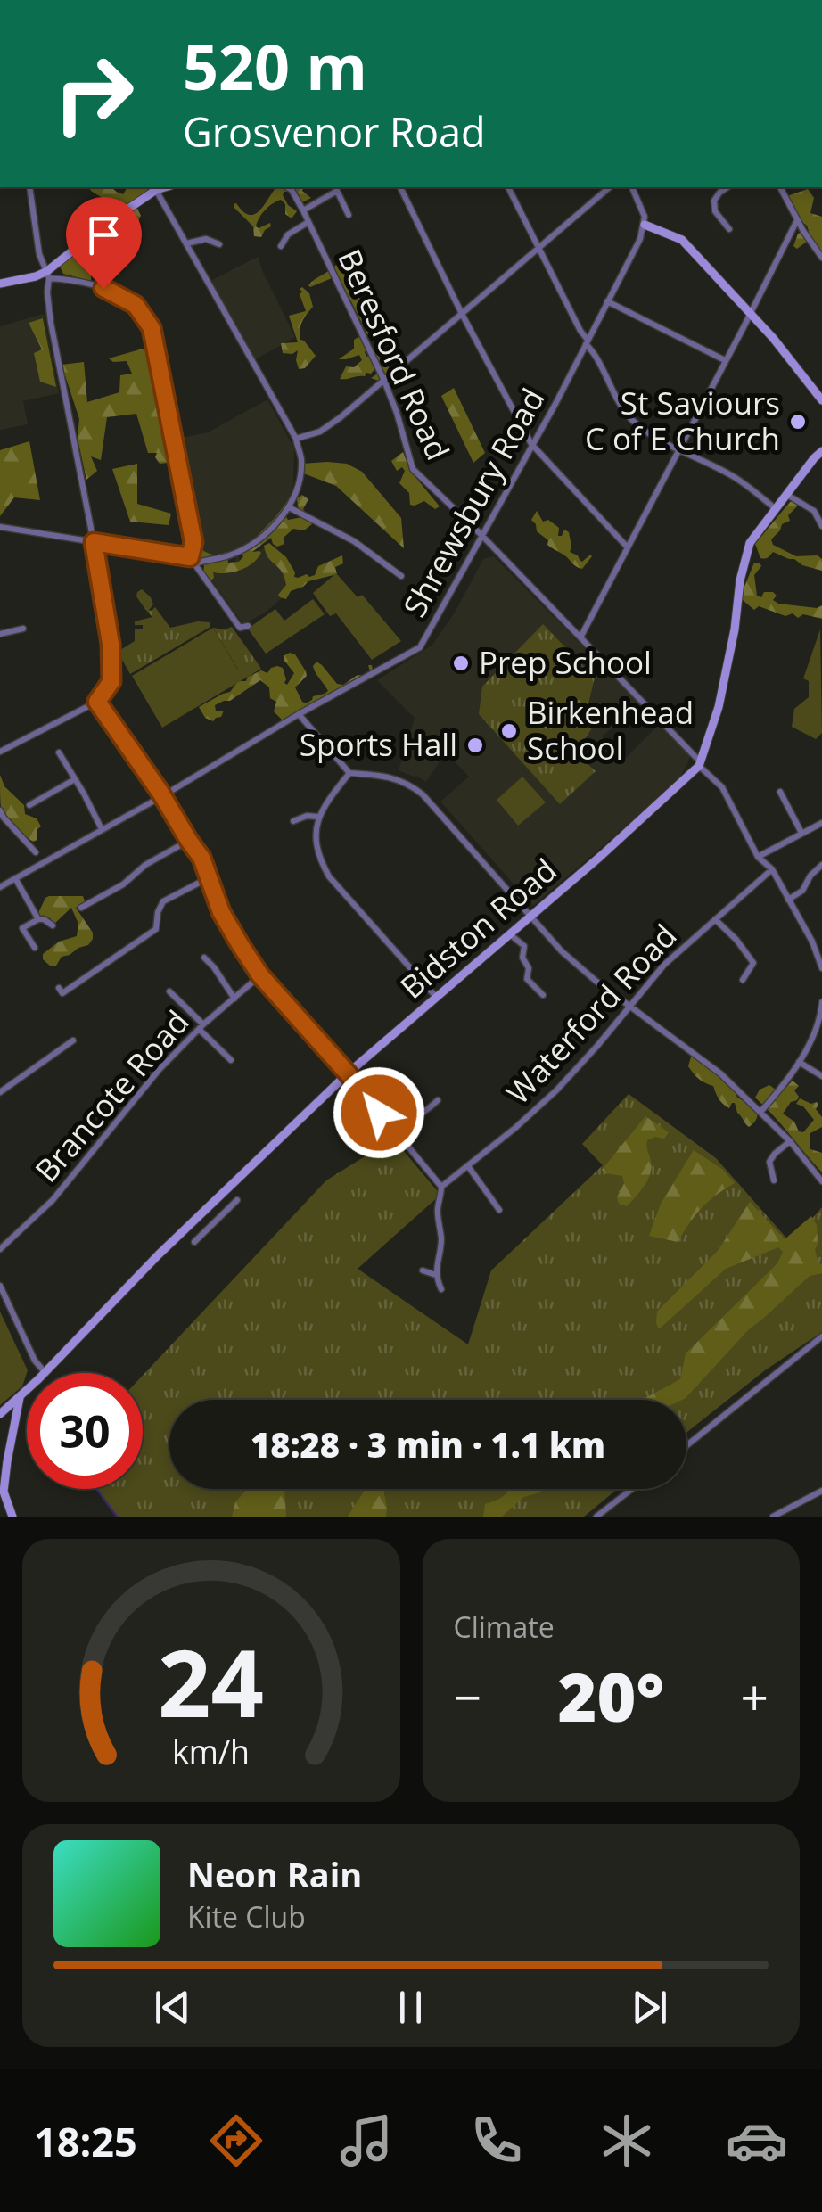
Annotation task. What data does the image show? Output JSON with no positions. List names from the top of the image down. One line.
{"streets":{"main road":["Bidston Road"],"street":["Beresford Road","Shrewsbury Road","Waterford Road","Brancote Road"]},"crossings":[["Beresford Road","Shrewsbury Road"],["Beresford Road","Bidston Road"],["Beresford Road","Waterford Road"]],"places":["St Saviours C of E Church","Prep School","Birkenhead School","Sports Hall"],"page":{"turn":["520 m","Grosvenor Road"],"limit":"30","trip":"18:28 · 3 min · 1.1 km","tile":"Climate","heat":["−","20°","+"],"song":["Neon Rain","Kite Club"],"tabs":"18:25","gauge":["24","km/h"]}}
